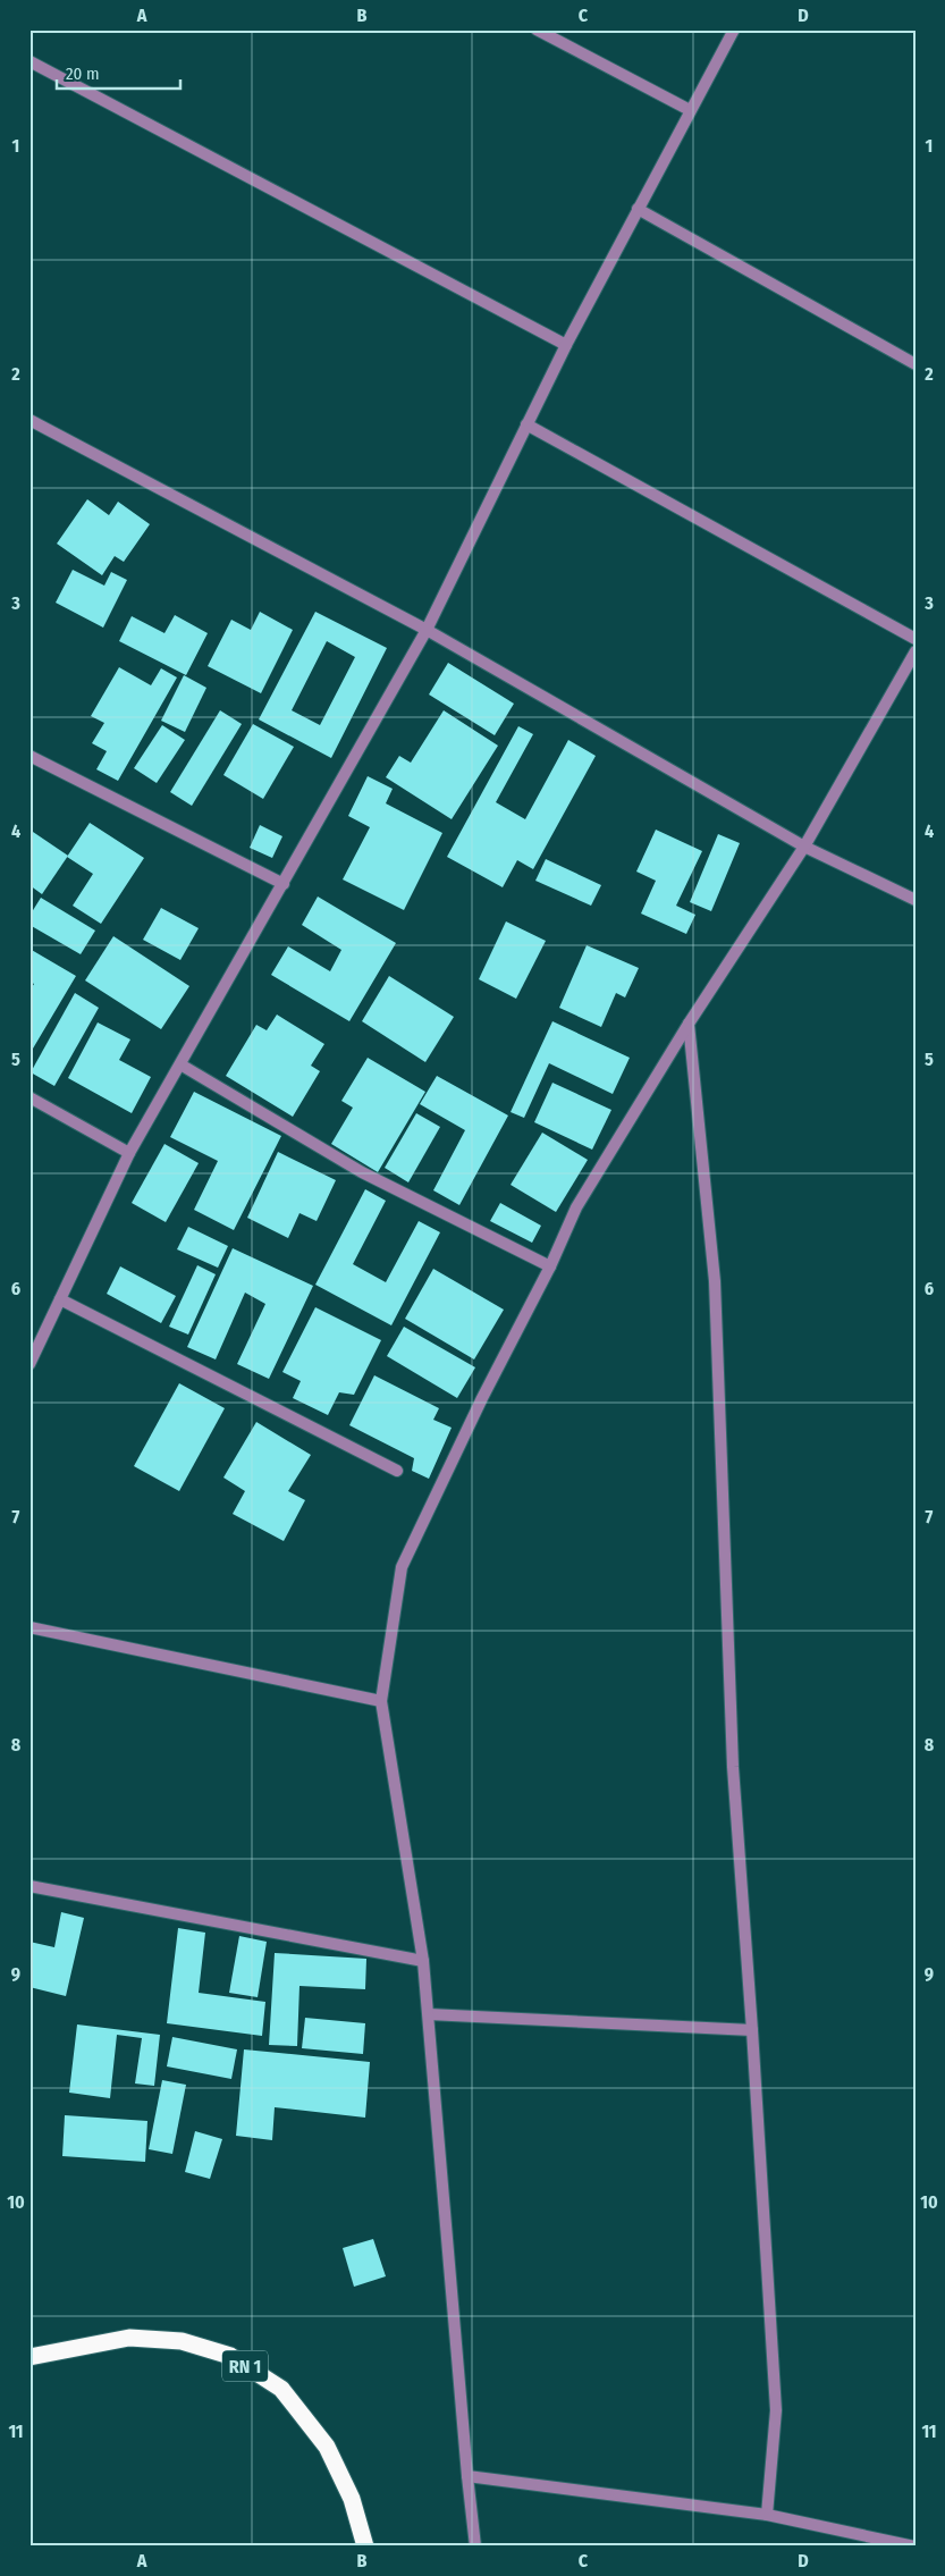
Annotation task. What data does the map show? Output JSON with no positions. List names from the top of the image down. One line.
{"streets":{"highway":["RN 1"]},"scale_bar":"20 m","grid":{"columns":["A","B","C","D"],"rows":["1","2","3","4","5","6","7","8","9","10","11"]}}
